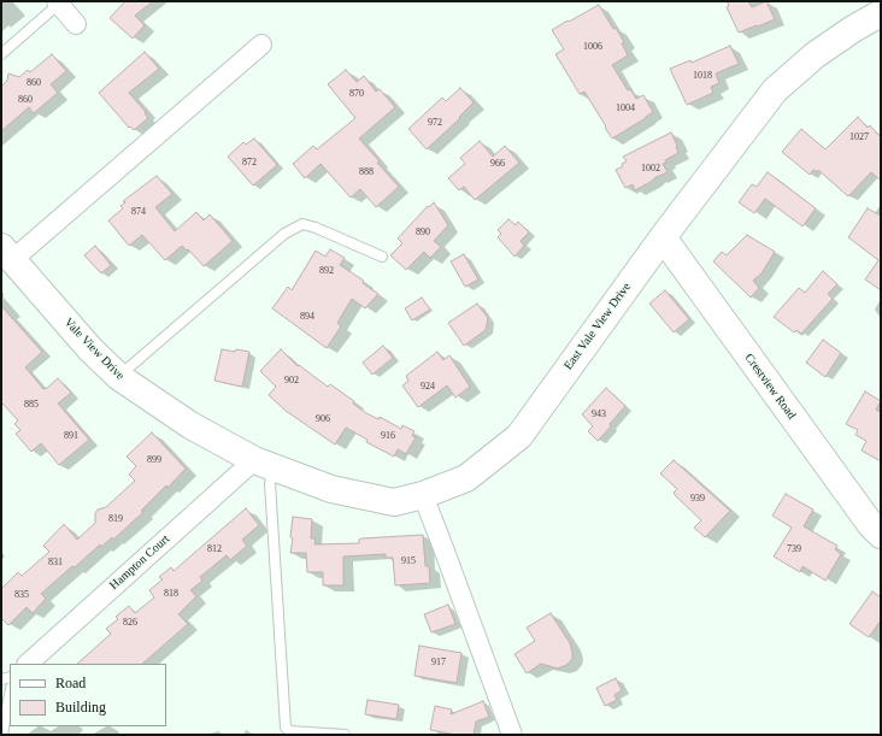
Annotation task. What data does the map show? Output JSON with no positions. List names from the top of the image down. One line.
{"streets":{"street":["East Vale View Drive","Vale View Drive","Crestview Road","Hampton Court"]},"crossings":[["East Vale View Drive","Vale View Drive"],["East Vale View Drive","Crestview Road"],["East Vale View Drive","Hampton Court"],["Vale View Drive","Hampton Court"]],"house_numbers":["1006","1018","860","870","860","1004","972","1027","872","966","1002","888","874","890","892","894","902","924","885","943","906","891","916","899","939","819","812","739","915","831","818","835","826","917"],"legend":["Road","Building"]}
